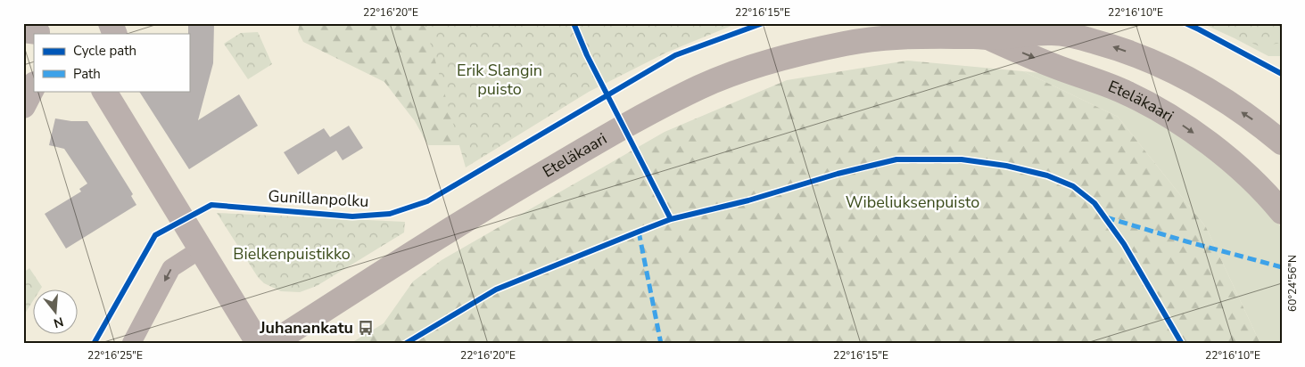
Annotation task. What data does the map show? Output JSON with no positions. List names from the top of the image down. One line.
{"streets":{"main road":["Eteläkaari"],"cycle path":["Gunillanpolku"]},"parks":["Erik Slangin puisto","Wibeliuksenpuisto","Bielkenpuistikko"],"places":{"bus stop":["Juhanankatu"]},"legend":["Cycle path","Path"],"north":"bottom","coordinates":["22°16'20\"E","22°16'15\"E","22°16'10\"E","60°24'56\"N","22°16'25\"E"]}
